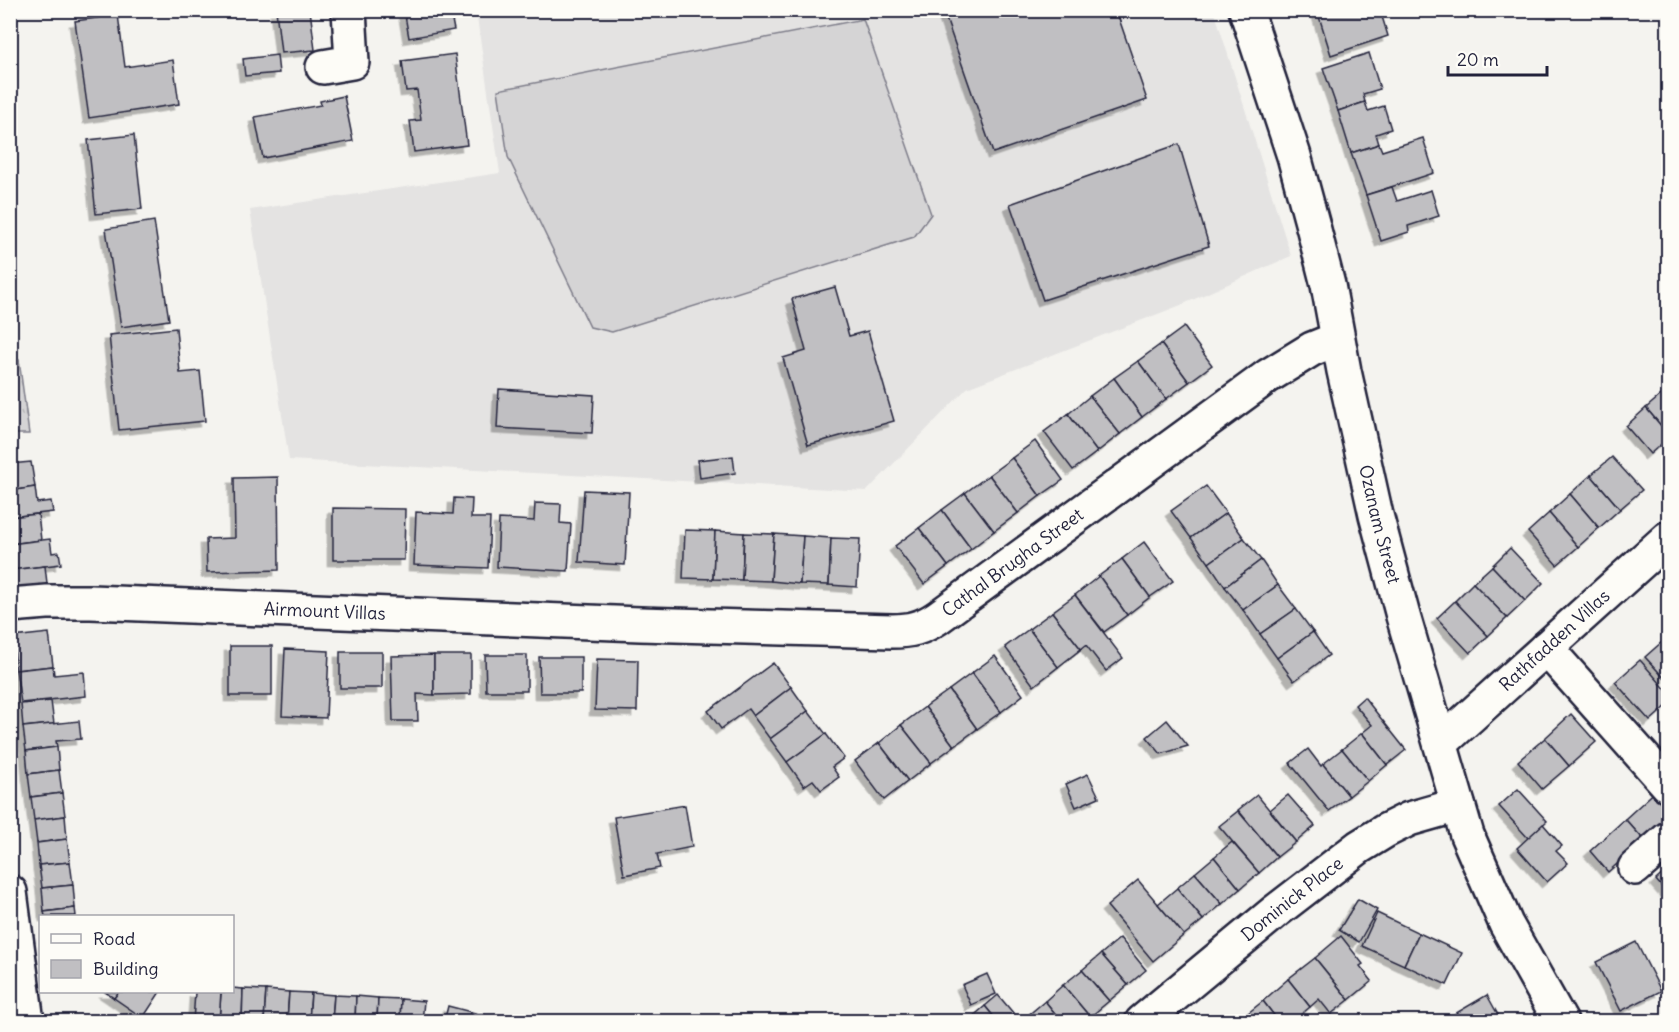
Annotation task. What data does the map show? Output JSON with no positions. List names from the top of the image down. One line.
{"streets":{"street":["Ozanam Street","Cathal Brugha Street","Airmount Villas","Rathfadden Villas","Dominick Place"]},"crossings":[["Ozanam Street","Cathal Brugha Street"],["Ozanam Street","Rathfadden Villas"],["Ozanam Street","Dominick Place"],["Cathal Brugha Street","Airmount Villas"]],"legend":["Road","Building"],"scale_bar":"20 m"}
